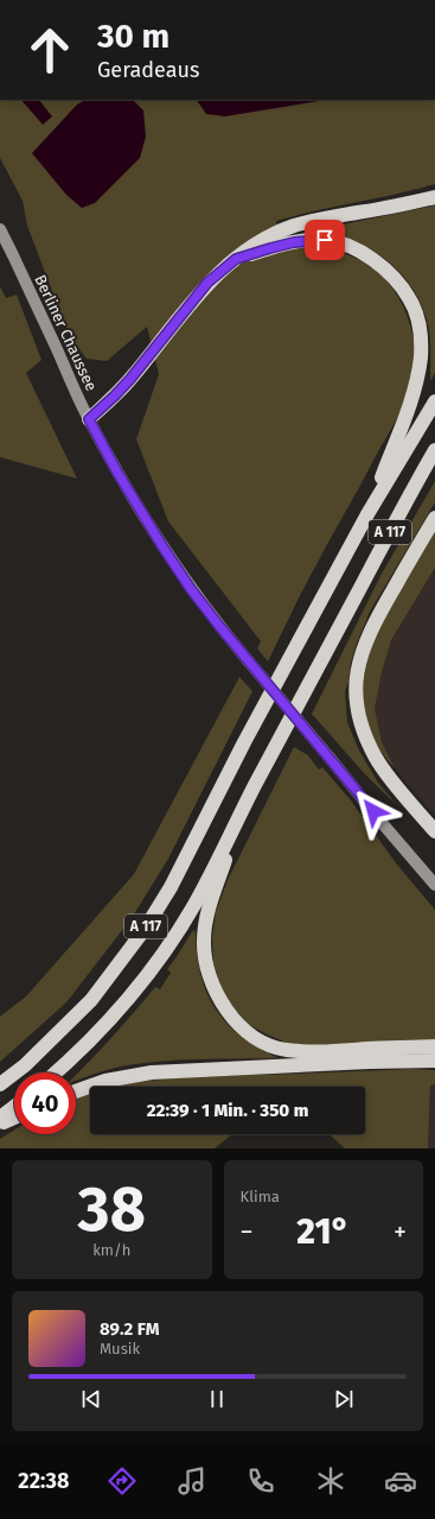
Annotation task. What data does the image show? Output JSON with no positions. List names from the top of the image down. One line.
{"streets":{"highway":["A 117"],"street":["Berliner Chaussee"]},"page":{"turn":["30 m","Geradeaus"],"limit":"40","trip":"22:39 · 1 Min. · 350 m","tile":[["38","km/h"],"Klima"],"heat":["−","21°","+"],"song":["89.2 FM","Musik"],"tabs":"22:38"}}
